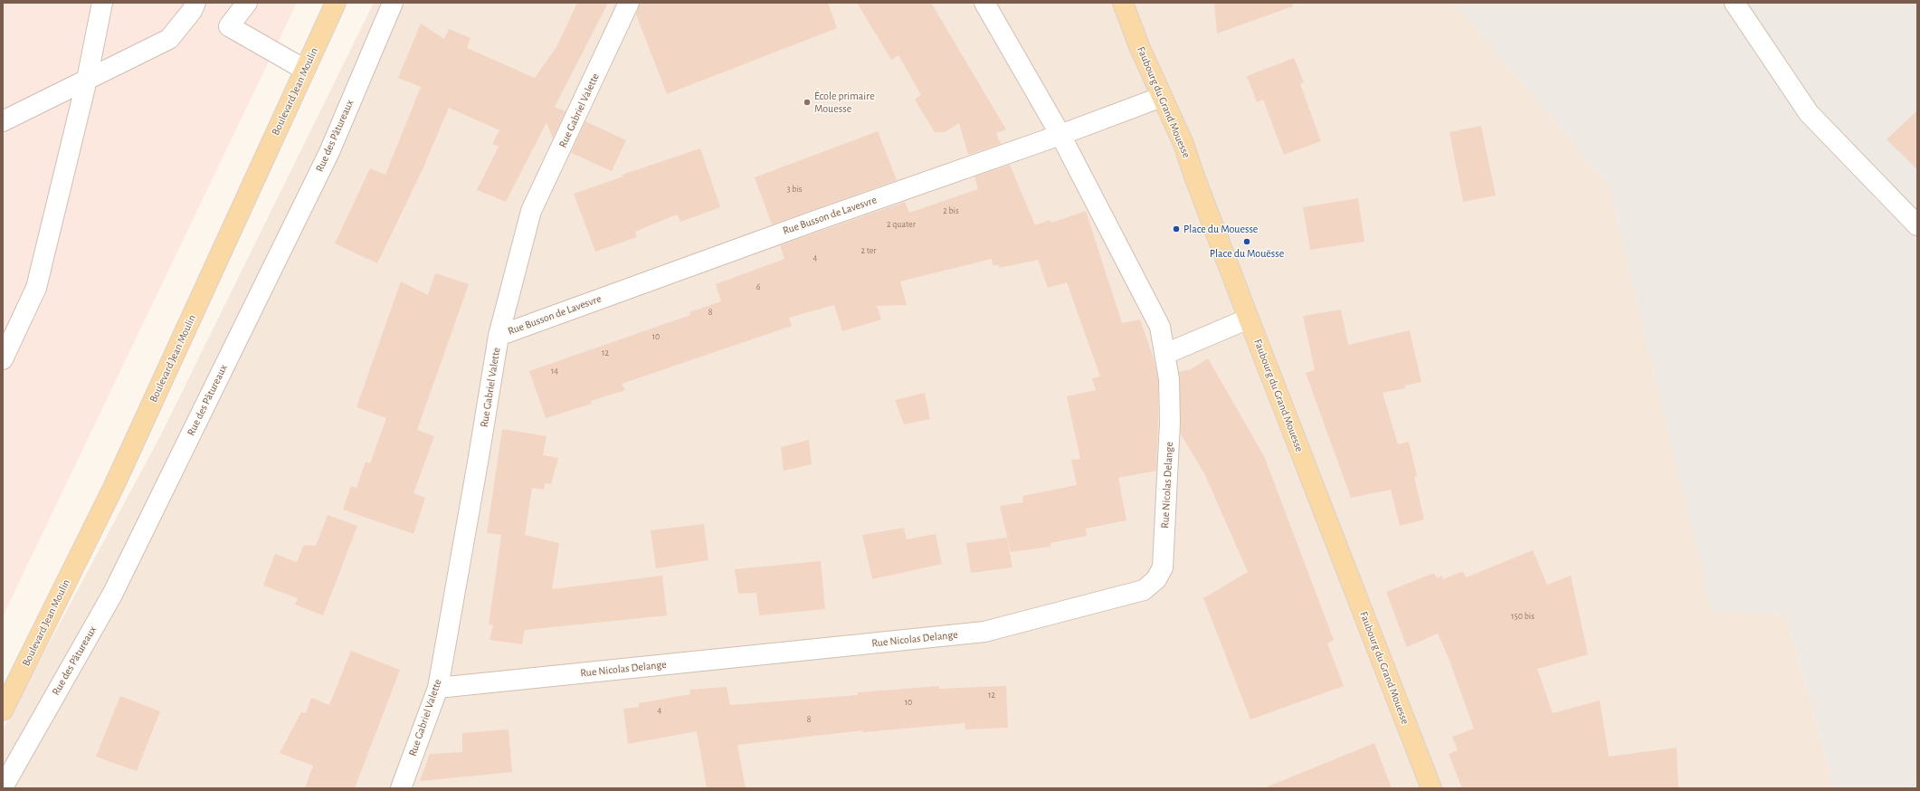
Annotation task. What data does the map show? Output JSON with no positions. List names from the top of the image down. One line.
{"streets":{"main road":["Boulevard Jean Moulin","Faubourg du Grand Mouesse"],"street":["Rue Gabriel Valette","Rue des Pâtureaux","Rue Busson de Lavesvre","Rue Nicolas Delange"]},"crossings":[["Faubourg du Grand Mouesse","Rue Busson de Lavesvre"],["Rue Gabriel Valette","Rue Busson de Lavesvre"],["Rue Gabriel Valette","Rue Nicolas Delange"]],"places":["École primaire Mouesse","Place du Mouesse","Place du Mouësse"],"house_numbers":["3 bis","2 bis","2 quater","2 ter","4","6","8","10","12","14","150 bis","12","10","4","8"]}
